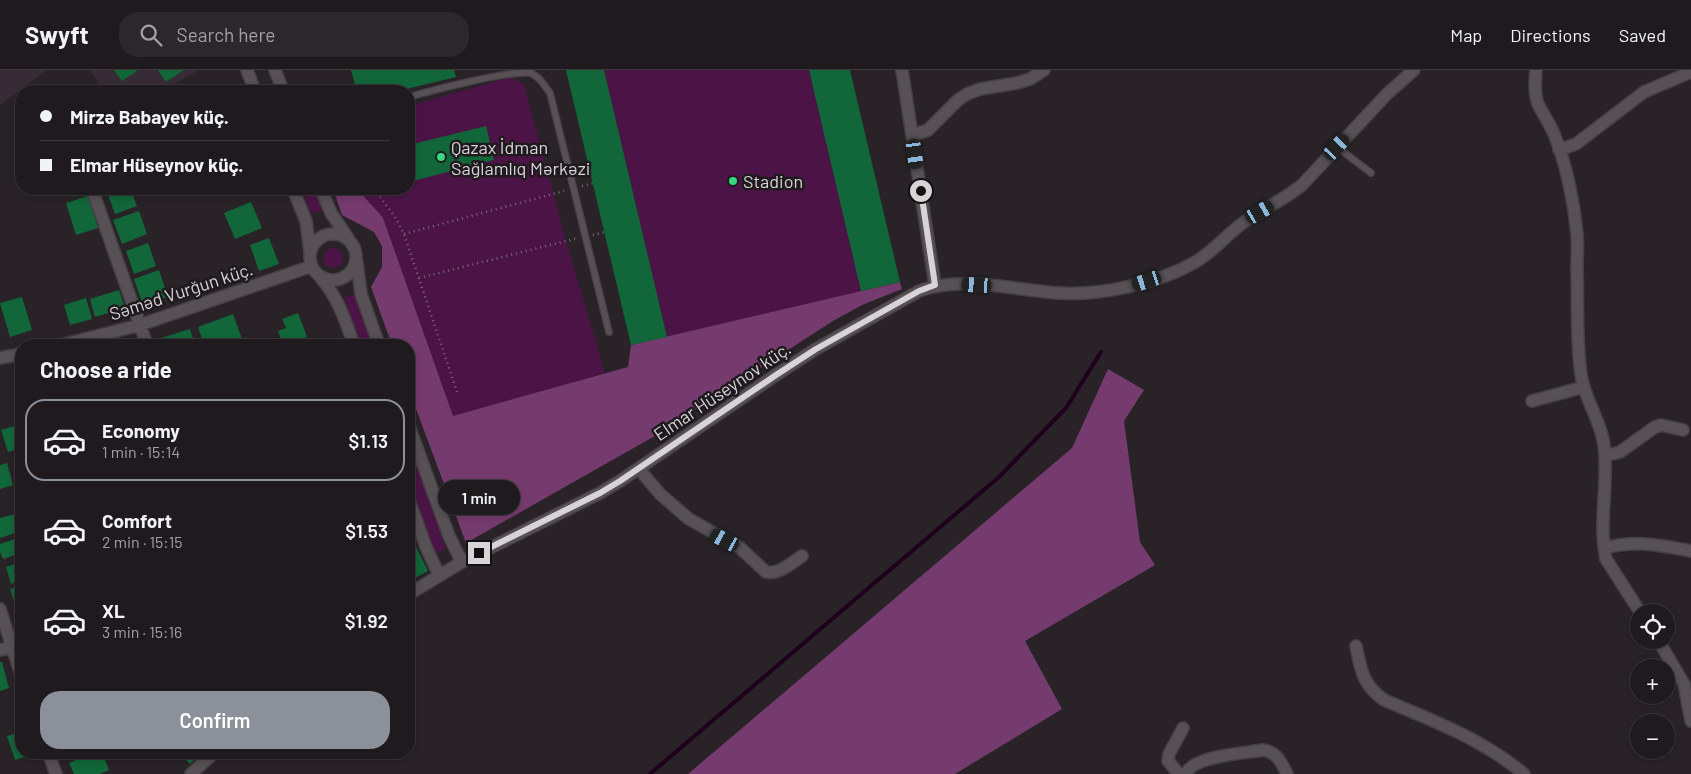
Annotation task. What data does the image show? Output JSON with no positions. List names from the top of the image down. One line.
{"streets":{"street":["Səməd Vurğun küç.","Elmar Hüseynov küç."]},"places":["Qazax İdman Sağlamlıq Mərkəzi","Stadion"],"page":{"header":"Swyft","search":"Search here","nav":["Map","Directions","Saved"],"banner":["Mirzə Babayev küç.","Elmar Hüseynov küç."],"heading":"Choose a ride","list":[{"name":"Economy","note":"1 min · 15:14","value":"$1.13"},{"name":"Comfort","note":"2 min · 15:15","value":"$1.53"},{"name":"XL","note":"3 min · 15:16","value":"$1.92"}],"bubble":"1 min","map_buttons":["+","−"],"buttons":"Confirm"}}
